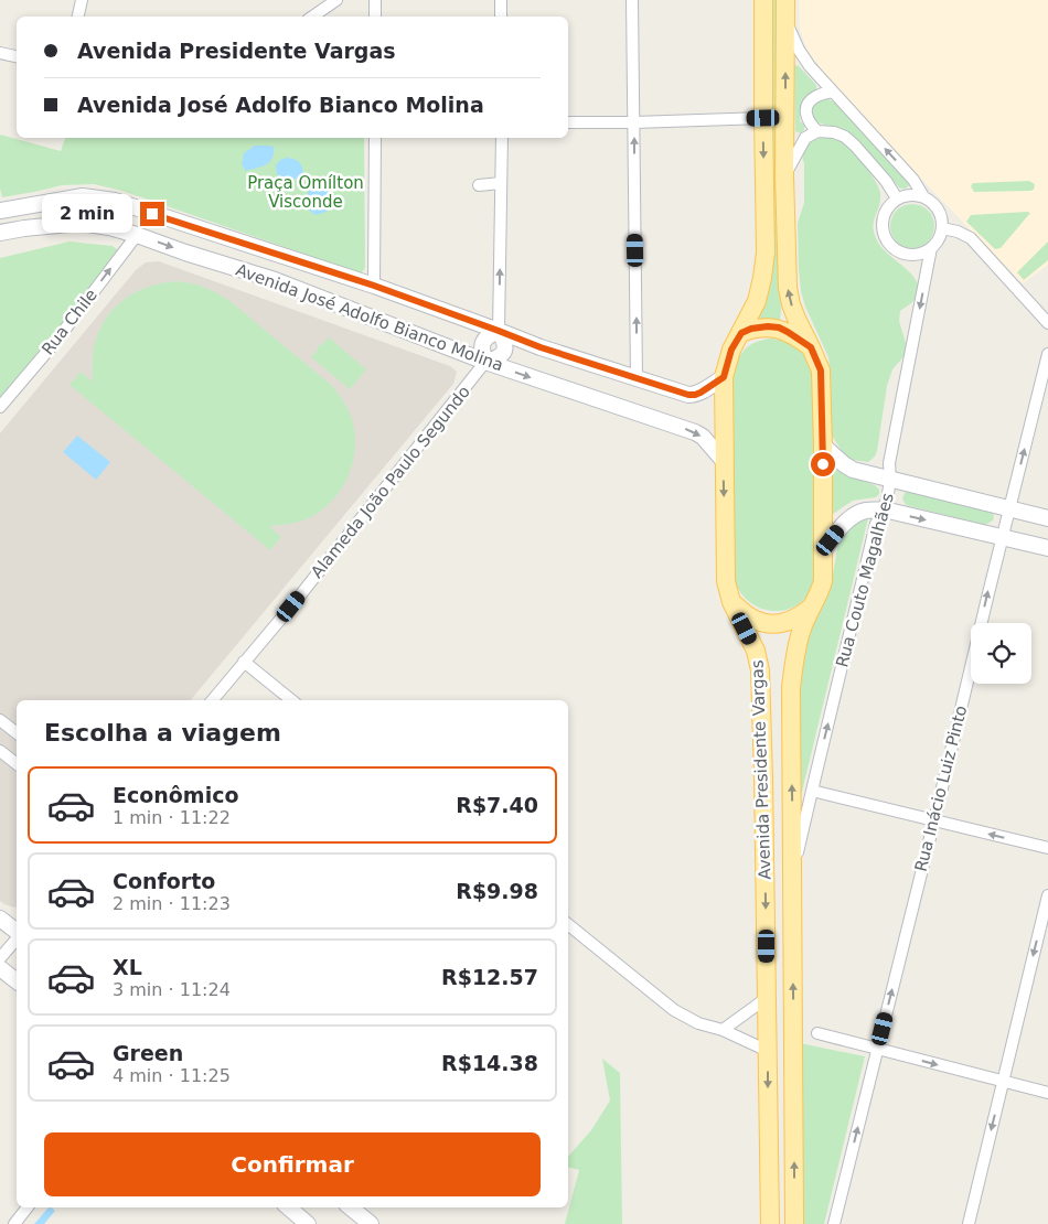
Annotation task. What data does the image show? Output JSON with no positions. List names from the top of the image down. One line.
{"streets":{"main road":["Avenida José Adolfo Bianco Molina","Avenida Presidente Vargas"],"street":["Rua Chile","Alameda João Paulo Segundo","Rua Couto Magalhães","Rua Inácio Luiz Pinto"]},"crossings":[["Avenida José Adolfo Bianco Molina","Rua Chile"],["Avenida José Adolfo Bianco Molina","Alameda João Paulo Segundo"],["Avenida José Adolfo Bianco Molina","Avenida Presidente Vargas"],["Rua Couto Magalhães","Avenida Presidente Vargas"]],"one_way":["Rua Chile","Rua Inácio Luiz Pinto"],"parks":["Praça Omílton Visconde"],"page":{"banner":["Avenida Presidente Vargas","Avenida José Adolfo Bianco Molina"],"bubble":"2 min","heading":"Escolha a viagem","list":[{"name":"Econômico","note":"1 min · 11:22","value":"R$7.40"},{"name":"Conforto","note":"2 min · 11:23","value":"R$9.98"},{"name":"XL","note":"3 min · 11:24","value":"R$12.57"},{"name":"Green","note":"4 min · 11:25","value":"R$14.38"}],"buttons":"Confirmar"}}
